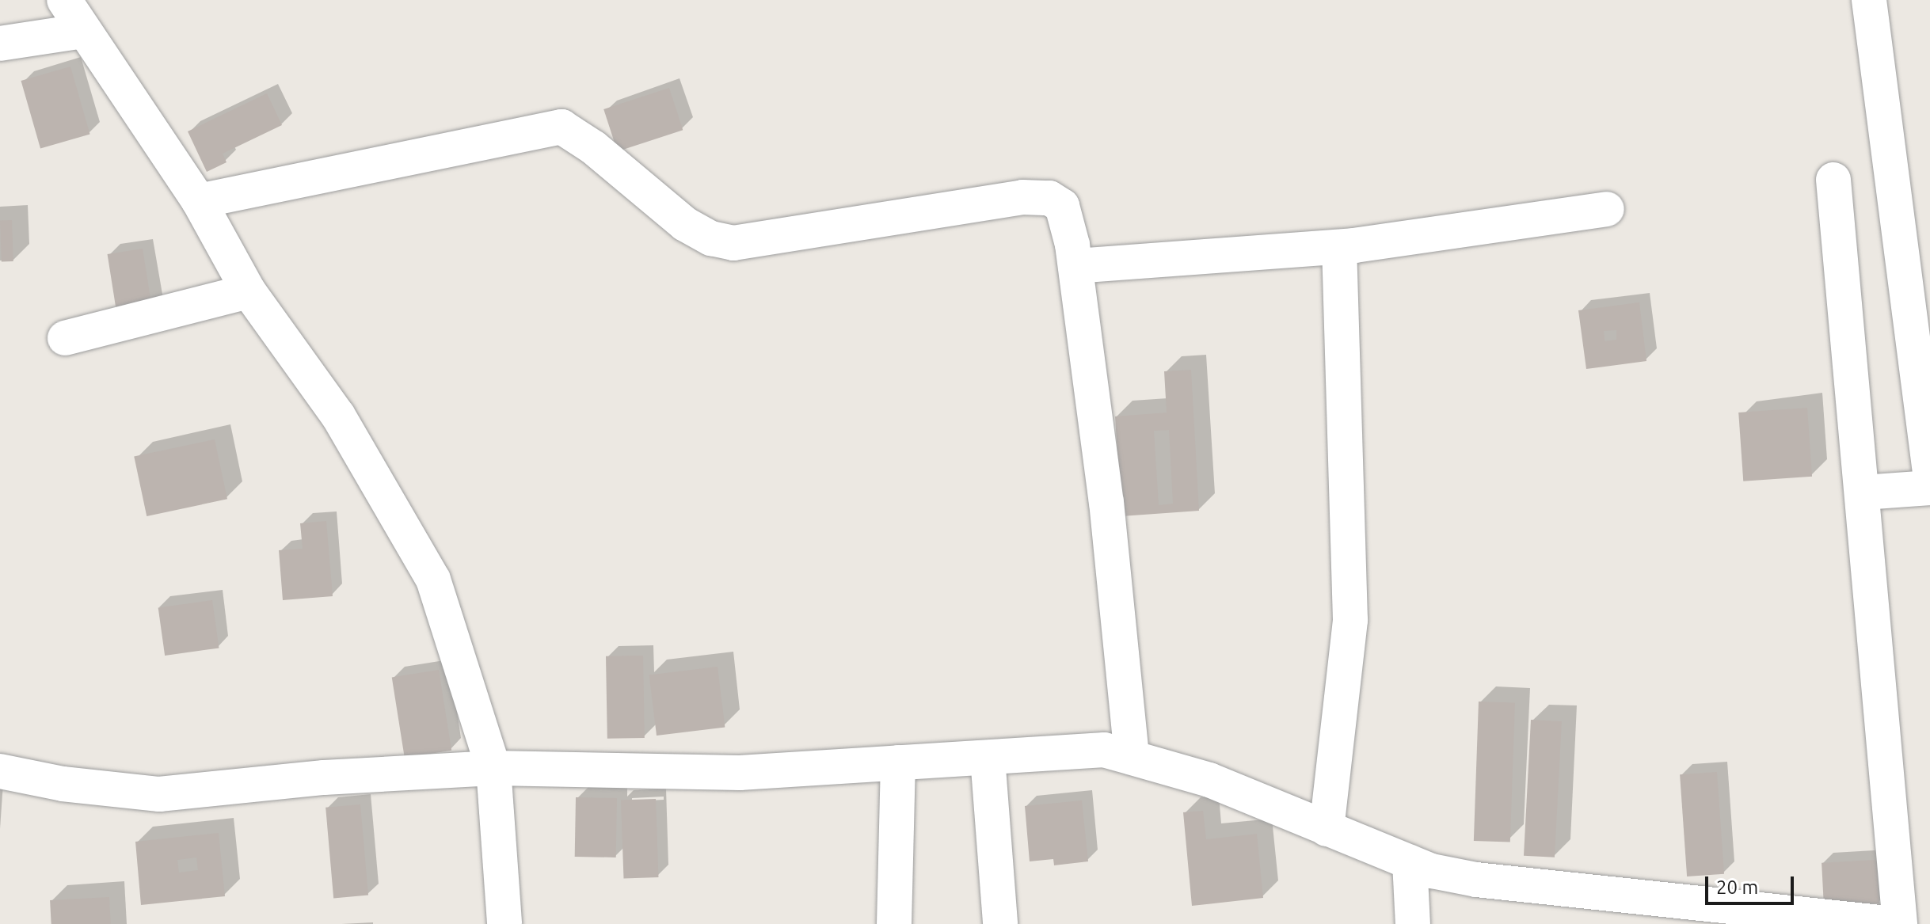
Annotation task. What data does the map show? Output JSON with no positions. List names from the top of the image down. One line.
{"scale_bar":"20 m"}
